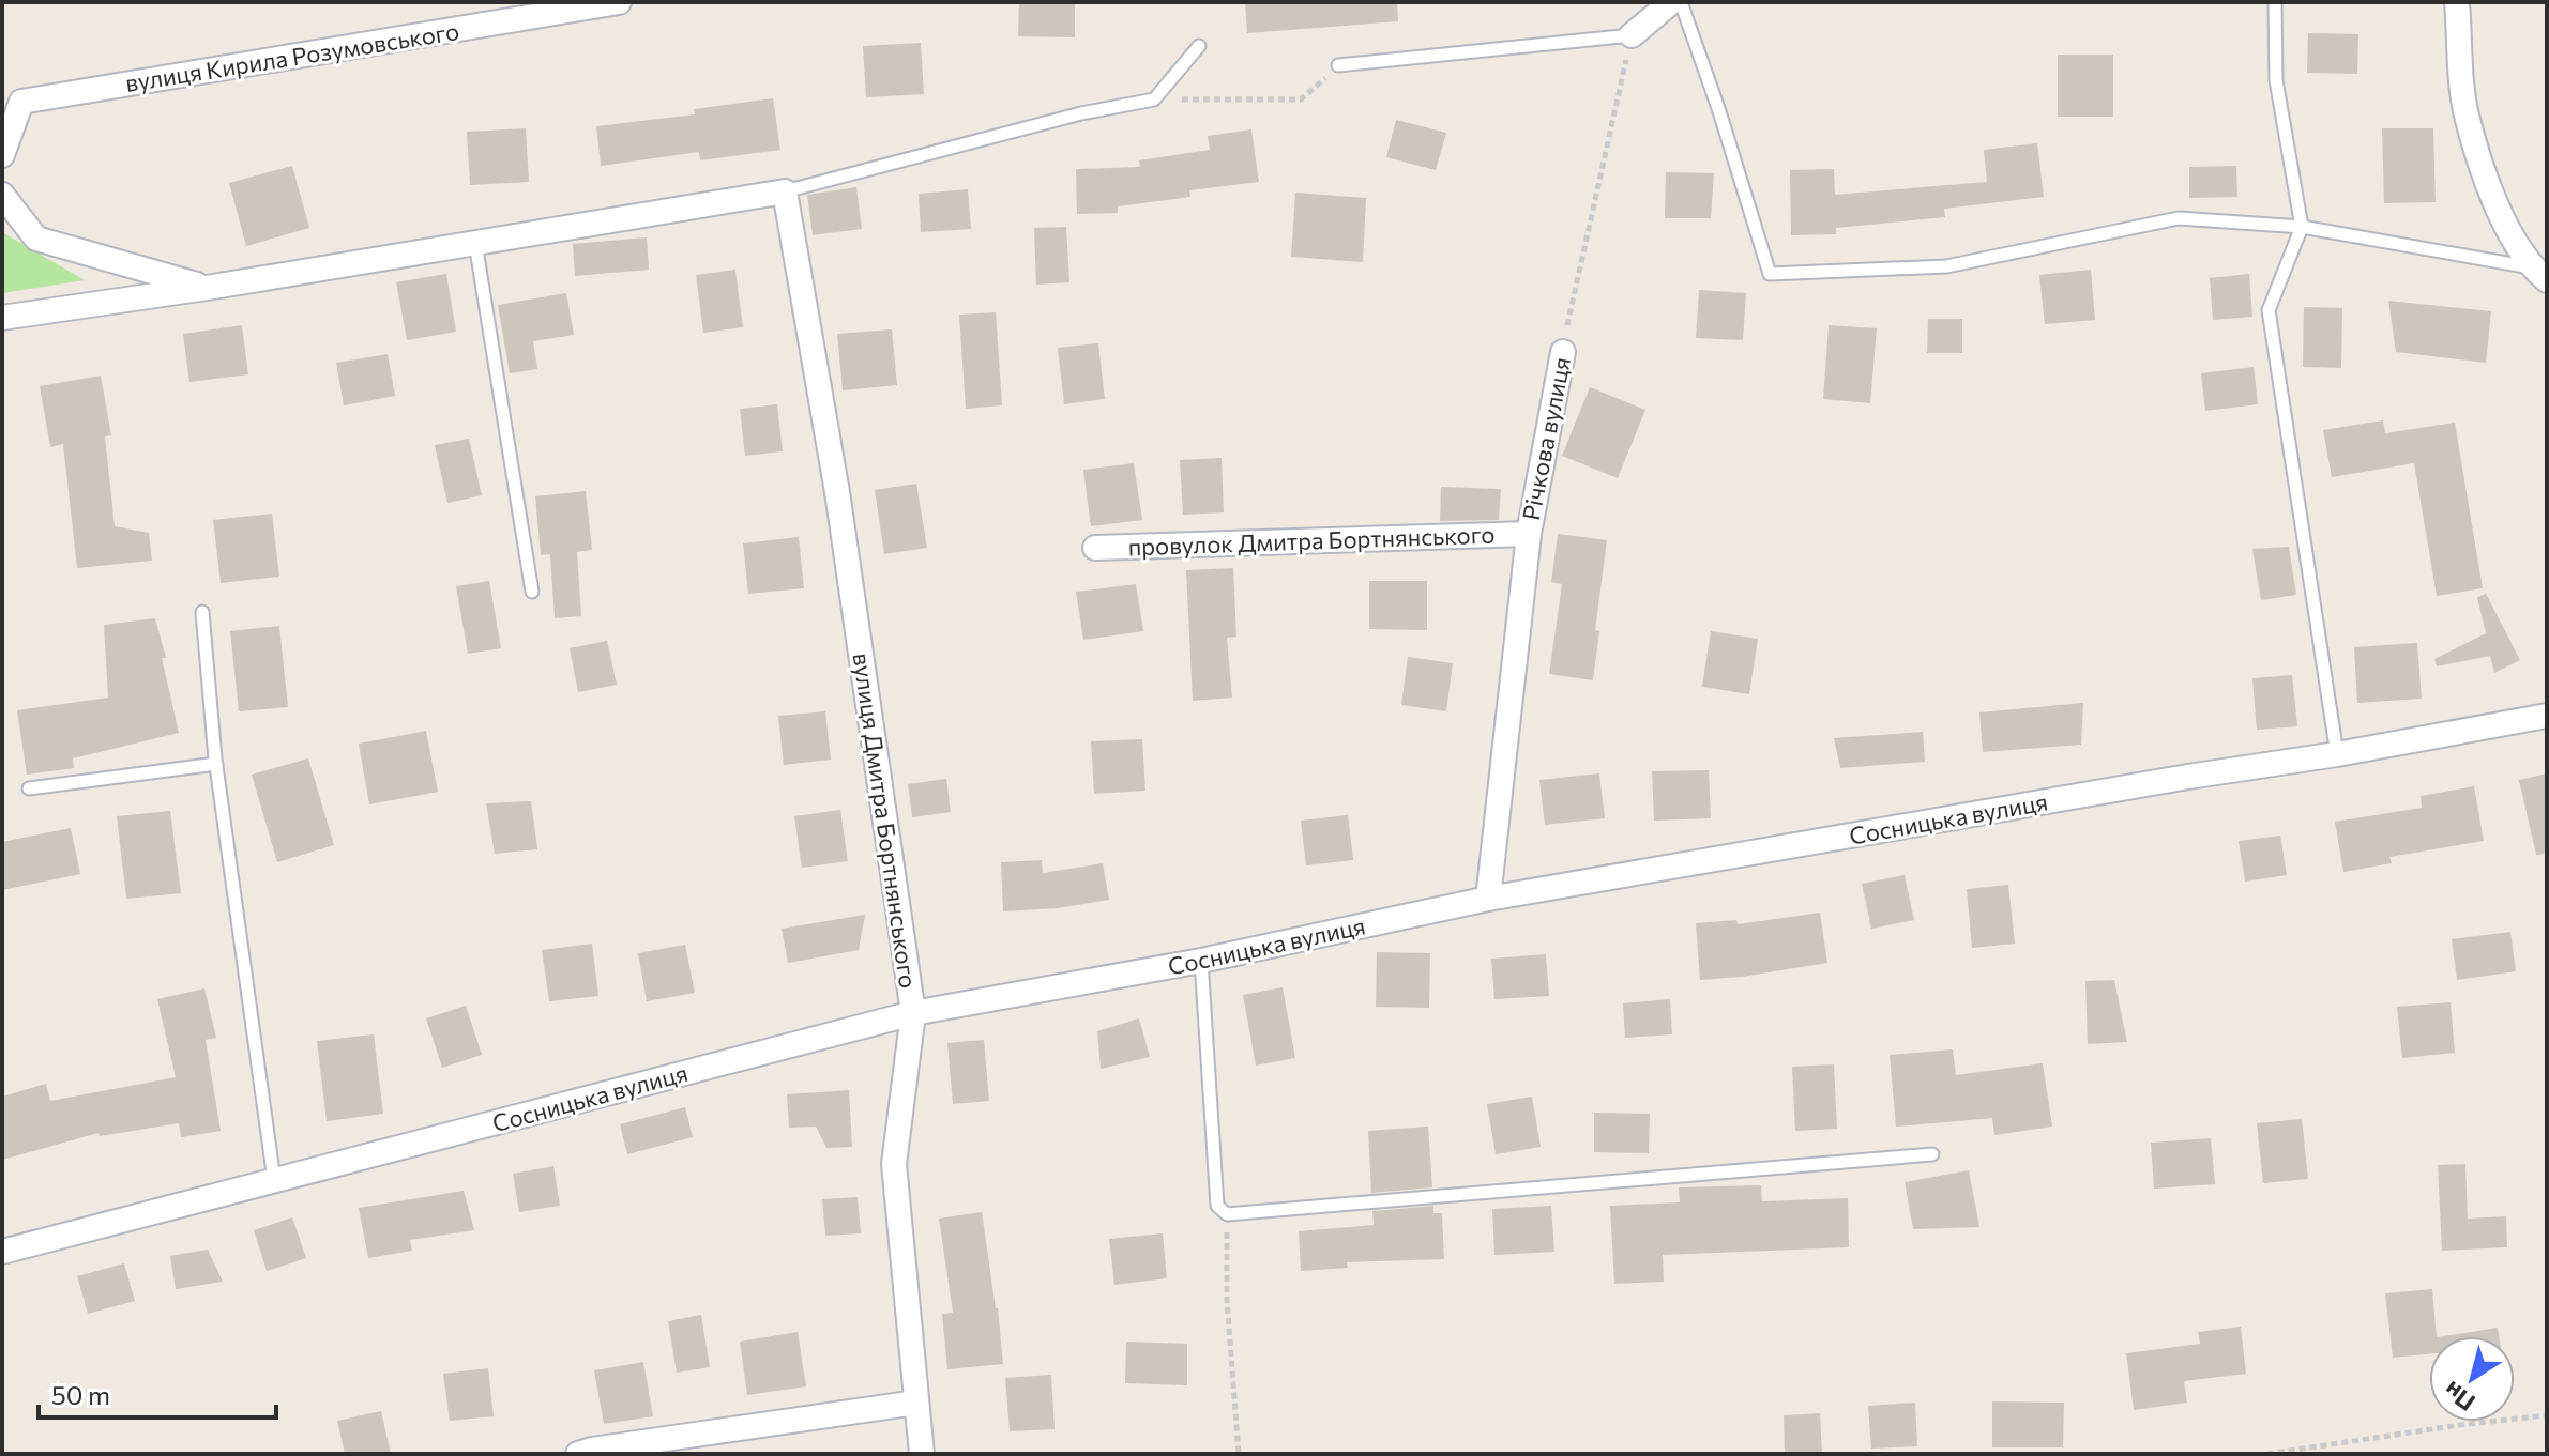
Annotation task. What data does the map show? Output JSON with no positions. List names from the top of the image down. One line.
{"streets":{"street":["вулиця Кирила Розумовського","Річкова вулиця","провулок Дмитра Бортнянського","Сосницька вулиця","вулиця Дмитра Бортнянського"]},"crossings":[["Річкова вулиця","провулок Дмитра Бортнянського"],["Річкова вулиця","Сосницька вулиця"],["Сосницька вулиця","вулиця Дмитра Бортнянського"]],"scale_bar":"50 m","north":"bottom left"}
